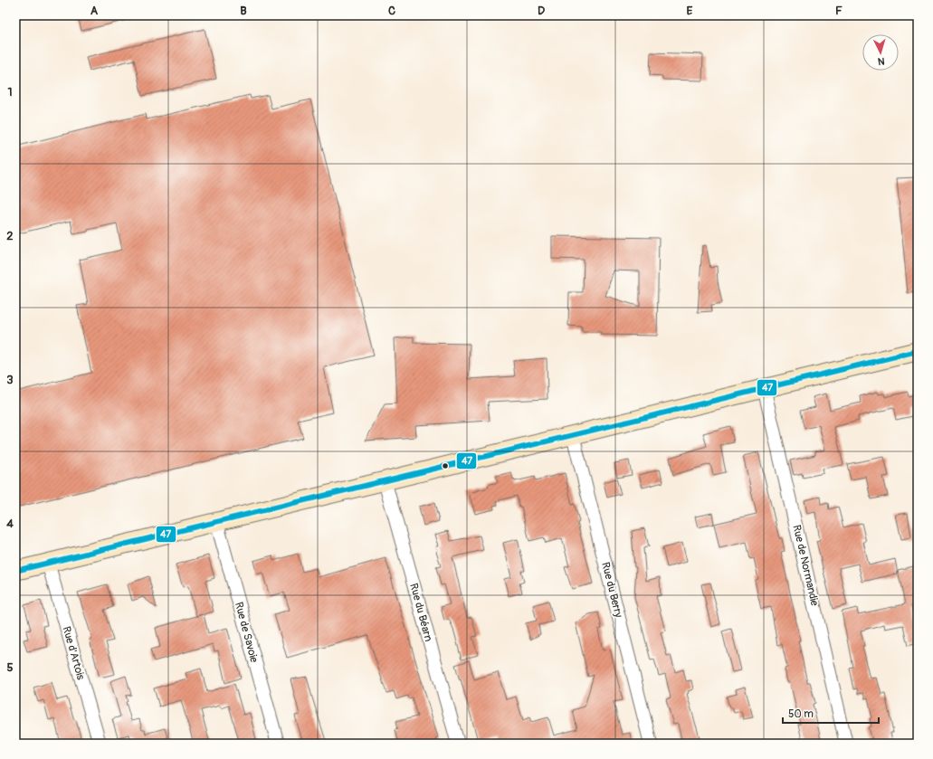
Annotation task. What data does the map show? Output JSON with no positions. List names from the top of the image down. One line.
{"streets":{"street":["Rue de Normandie","Rue du Berry","Rue du Béarn","Rue de Savoie","Rue d'Artois"]},"lines":["transit line 47"],"scale_bar":"50 m","north":"bottom","grid":{"columns":["A","B","C","D","E","F"],"rows":["1","2","3","4","5"]}}
